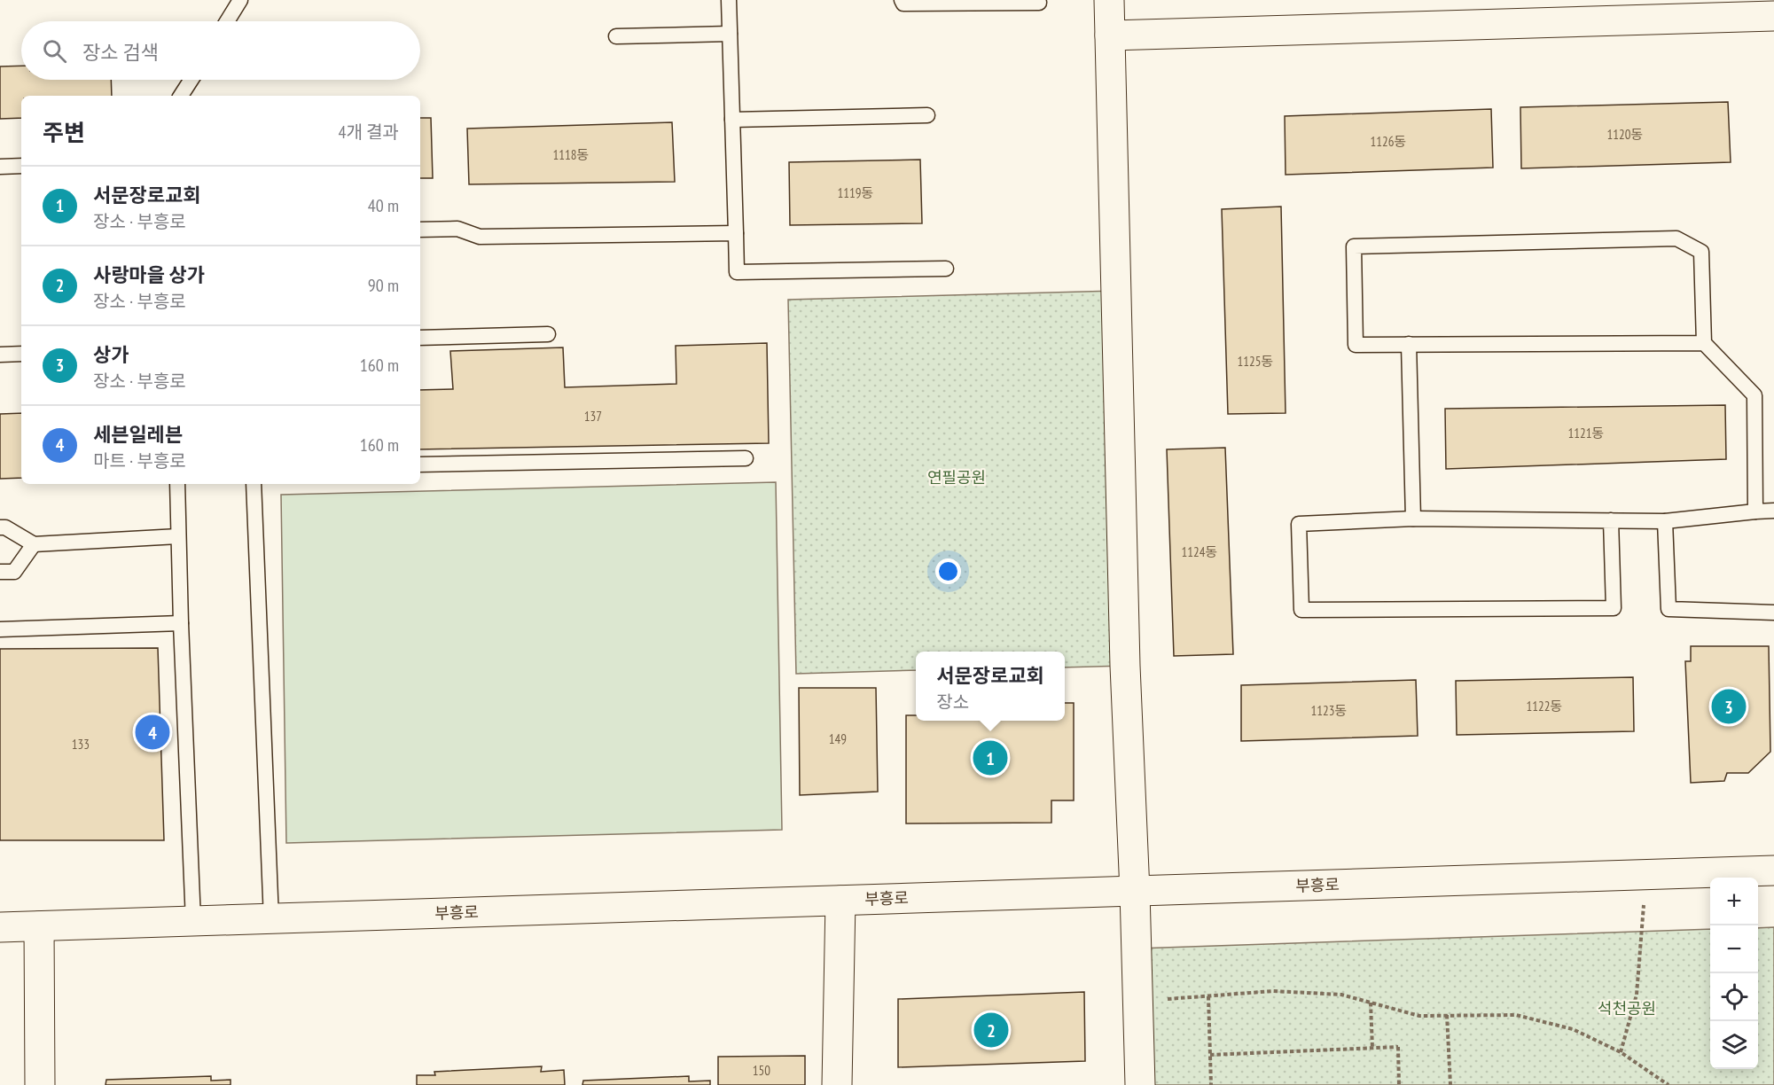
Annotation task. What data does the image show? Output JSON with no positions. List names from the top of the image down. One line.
{"streets":{"street":["부흥로"]},"parks":["연필공원","석천공원"],"house_numbers":["1120동","1126동","1118동","1119동","1125동","137","1121동","1124동","1122동","1123동","149","133","150"],"page":{"search":"장소 검색","heading":["주변","4개 결과"],"list":[{"mark":"1","name":"서문장로교회","note":"장소 · 부흥로","value":"40 m"},{"mark":"2","name":"사랑마을 상가","note":"장소 · 부흥로","value":"90 m"},{"mark":"3","name":"상가","note":"장소 · 부흥로","value":"160 m"},{"mark":"4","name":"세븐일레븐","note":"마트 · 부흥로","value":"160 m"}],"popup":["서문장로교회","장소"],"pins":["3","4","1","2"],"map_buttons":["+","−"]}}
